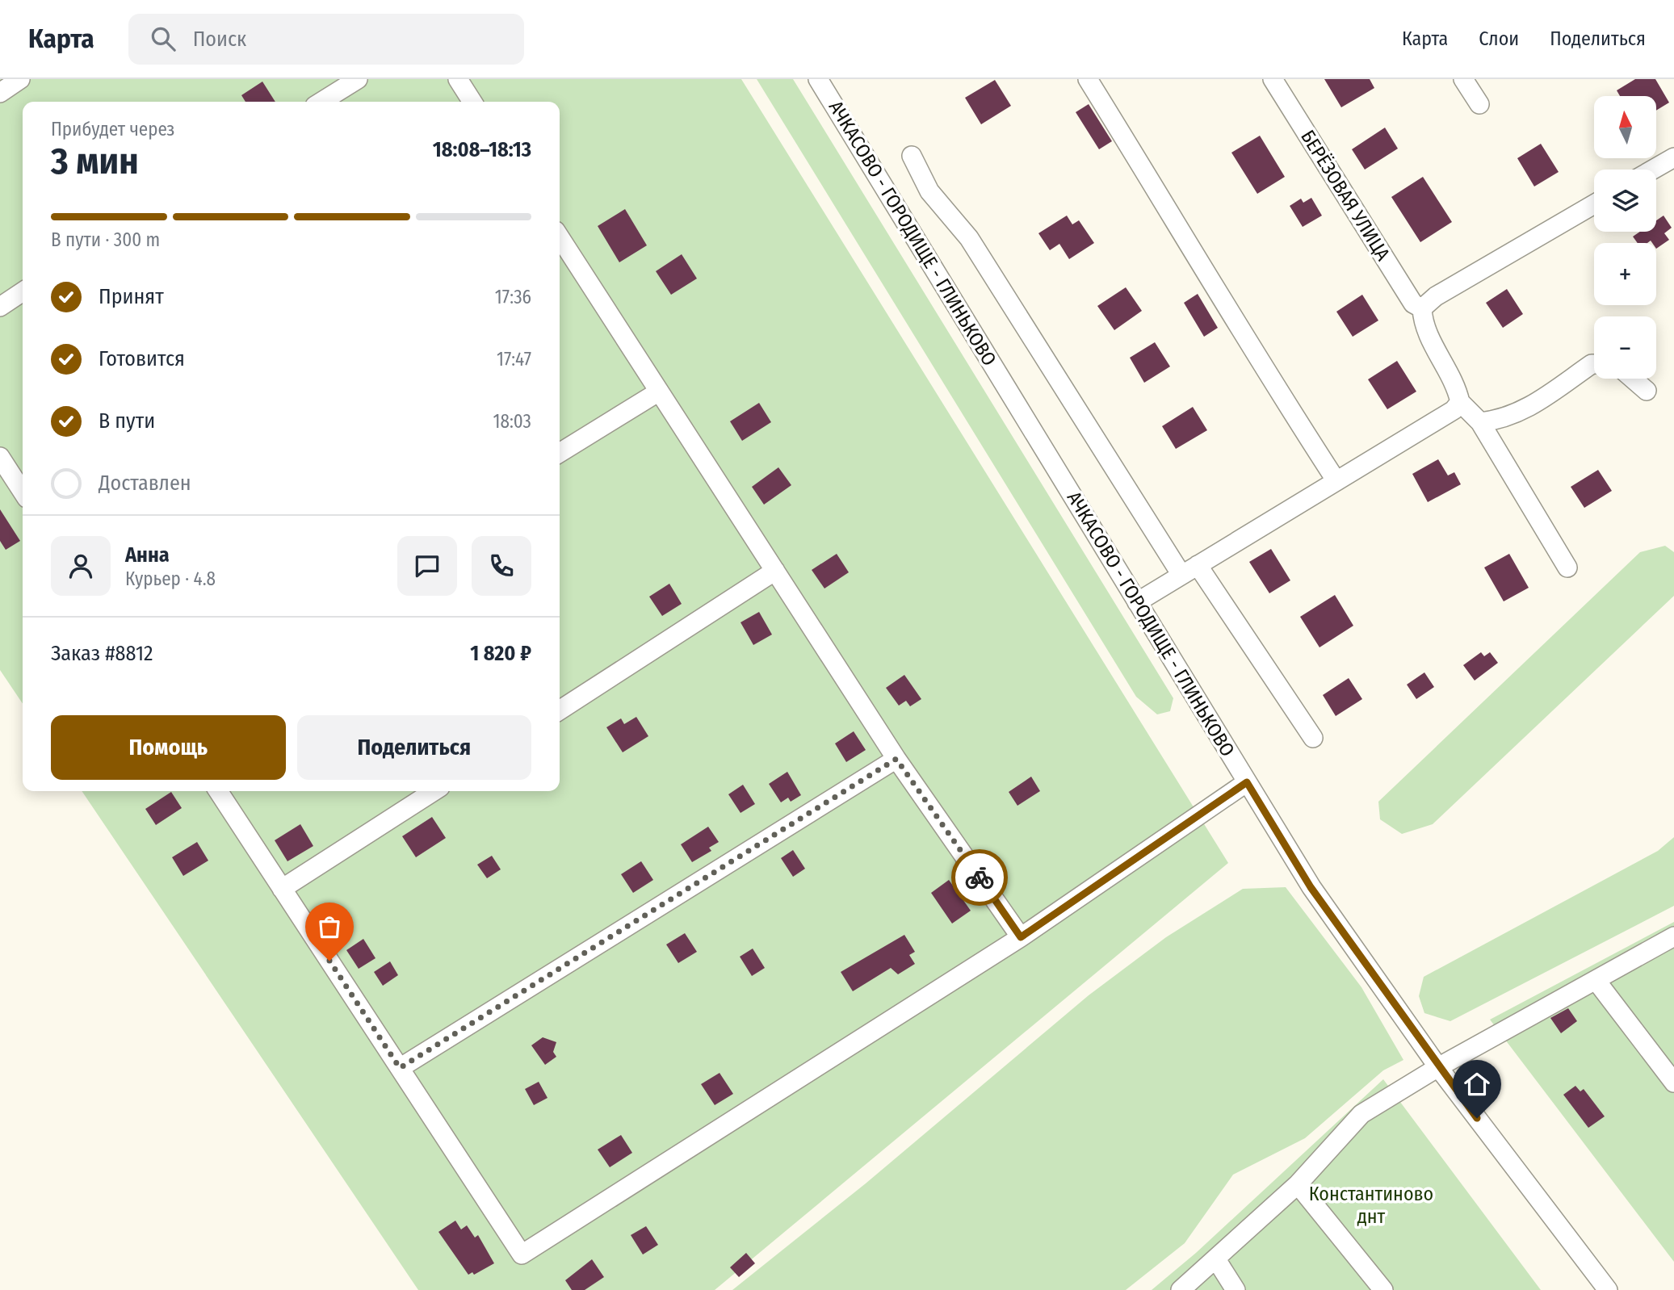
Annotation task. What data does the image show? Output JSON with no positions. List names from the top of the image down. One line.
{"streets":{"street":["БЕРЁЗОВАЯ УЛИЦА","АЧКАСОВО - ГОРОДИЩЕ - ГЛИНЬКОВО"]},"parks":["Константиново днт"],"north":"top","page":{"header":"Карта","search":"Поиск","nav":["Карта","Слои","Поделиться"],"map_buttons":["+","−"],"heading":["3 мин","Прибудет через","18:08–18:13"],"panel":["Анна","Курьер · 4.8","Заказ #8812","1 820 ₽"],"bar":"В пути · 300 m","list":[["Принят","17:36"],["Готовится","17:47"],["В пути","18:03"],"Доставлен"],"buttons":["Помощь","Поделиться"]}}
